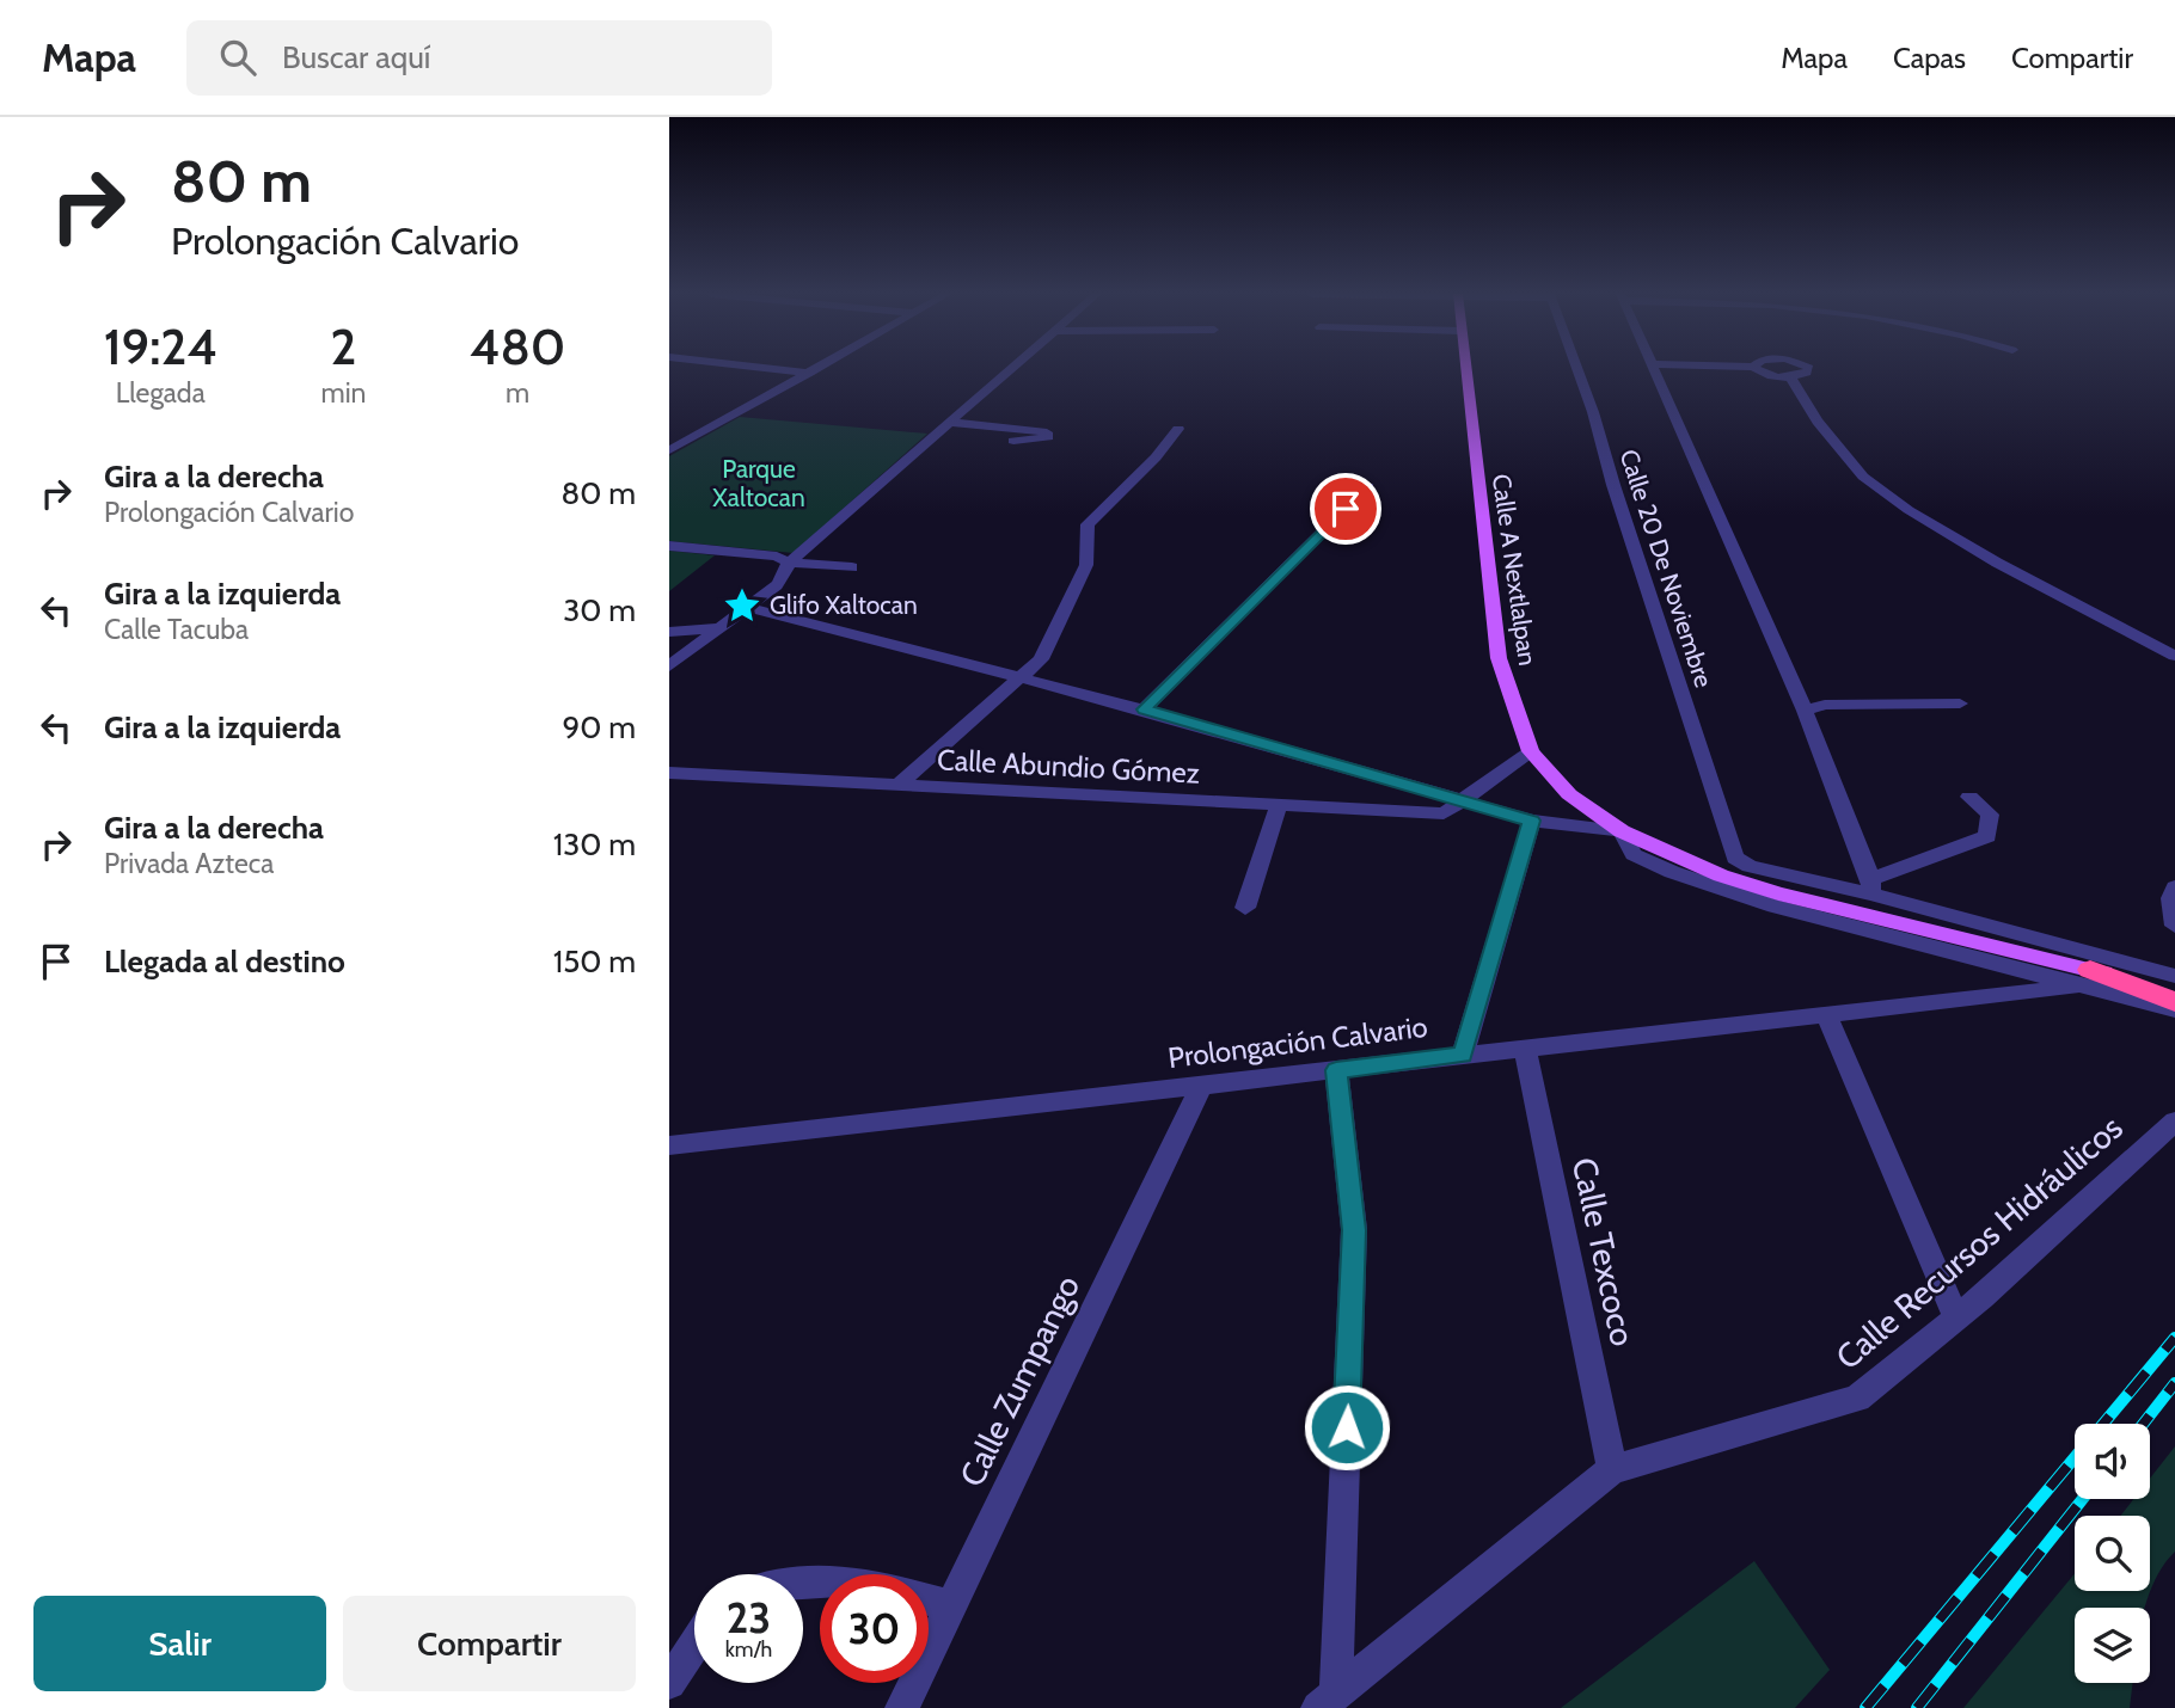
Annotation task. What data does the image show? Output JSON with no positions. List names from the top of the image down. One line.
{"streets":{"main road":["Calle A Nextlalpan"],"street":["Calle 20 De Noviembre","Calle Abundio Gómez","Prolongación Calvario","Calle Recursos Hidráulicos","Calle Texcoco","Calle Zumpango"]},"crossings":[["Calle A Nextlalpan","Prolongación Calvario"],["Prolongación Calvario","Calle Texcoco"],["Prolongación Calvario","Calle Zumpango"],["Calle Recursos Hidráulicos","Calle Texcoco"]],"parks":["Parque Xaltocan"],"places":{"place":["Glifo Xaltocan"]},"page":{"header":"Mapa","search":"Buscar aquí","nav":["Mapa","Capas","Compartir"],"turn":["80 m","Prolongación Calvario"],"eta":["19:24","Llegada","2","min","480","m"],"list":[{"name":"Gira a la derecha","note":"Prolongación Calvario","value":"80 m"},{"name":"Gira a la izquierda","note":"Calle Tacuba","value":"30 m"},{"name":"Gira a la izquierda","value":"90 m"},{"name":"Gira a la derecha","note":"Privada Azteca","value":"130 m"},{"name":"Llegada al destino","value":"150 m"}],"speed":"23 km/h","limit":"30","buttons":["Salir","Compartir"]}}
